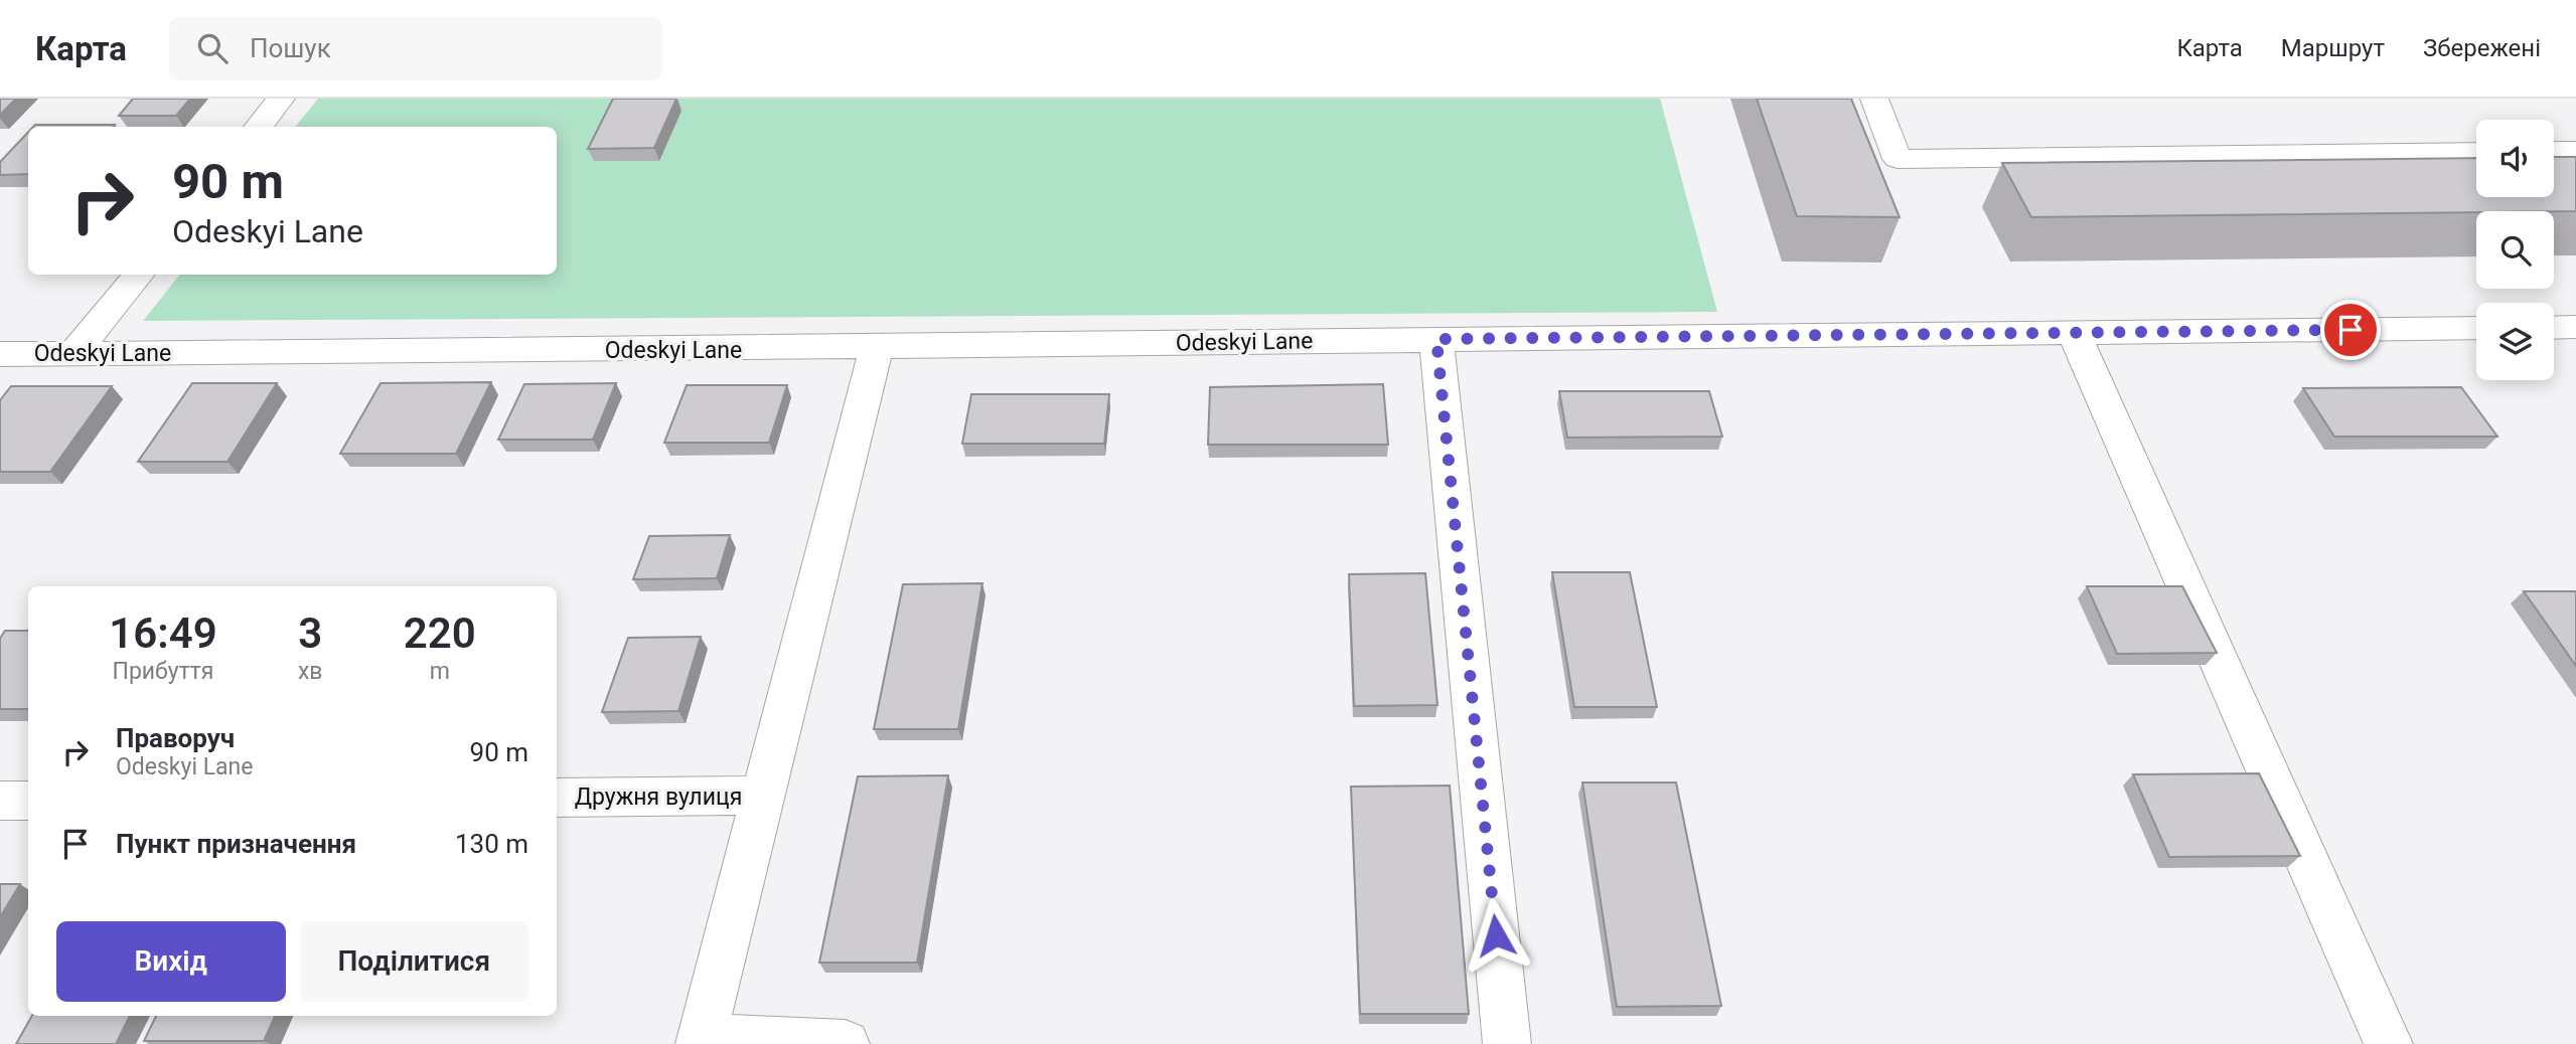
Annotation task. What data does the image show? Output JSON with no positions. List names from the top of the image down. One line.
{"streets":{"street":["Odeskyi Lane","Дружня вулиця"]},"page":{"header":"Карта","search":"Пошук","nav":["Карта","Маршрут","Збережені"],"turn":["90 m","Odeskyi Lane"],"eta":["16:49","Прибуття","3","хв","220","m"],"list":[{"name":"Праворуч","note":"Odeskyi Lane","value":"90 m"},{"name":"Пункт призначення","value":"130 m"}],"buttons":["Вихід","Поділитися"]}}
